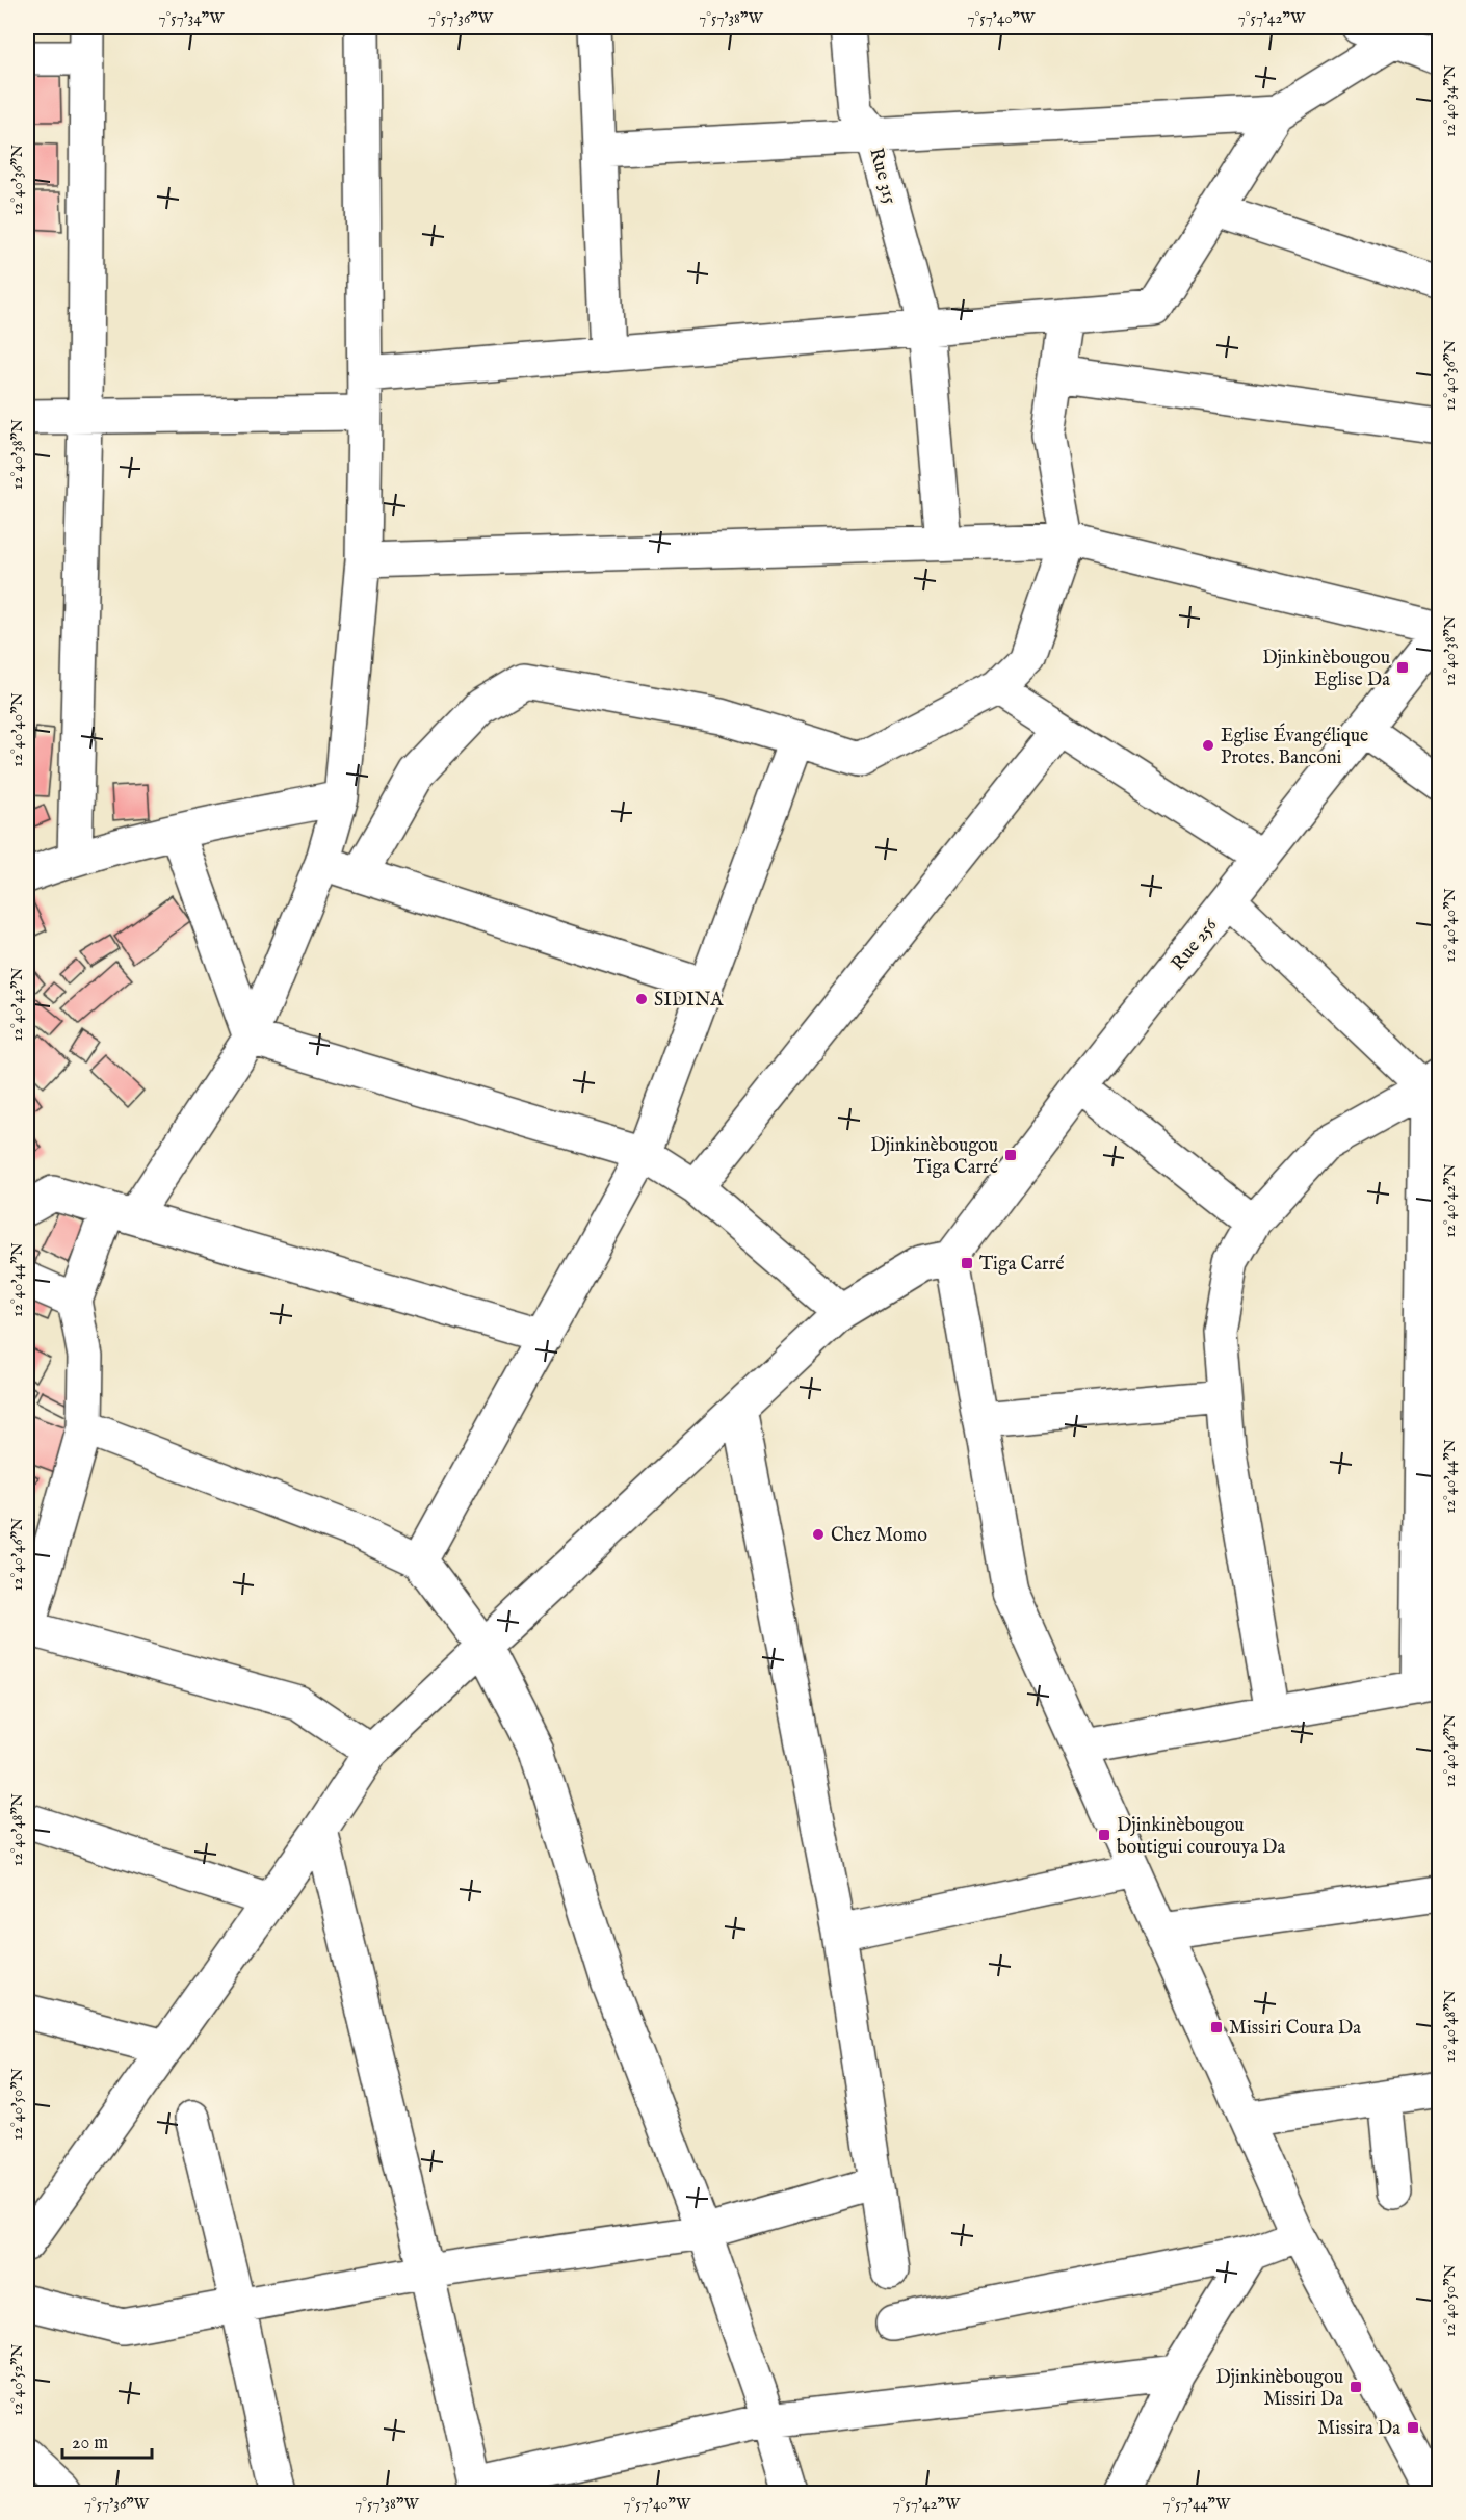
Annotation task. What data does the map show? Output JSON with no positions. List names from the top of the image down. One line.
{"streets":{"street":["Rue 315","Rue 256"]},"places":{"transit":["Djinkinèbougou Eglise Da","Djinkinèbougou Tiga Carré","Tiga Carré","Djinkinèbougou boutigui courouya Da","Missiri Coura Da","Djinkinèbougou Missiri Da","Missira Da"],"other":["Eglise Évangélique Protes. Banconi","SIDINA","Chez Momo"]},"scale_bar":"20 m","coordinates":["7°57'34\"W","7°57'36\"W","7°57'38\"W","7°57'40\"W","7°57'42\"W","12°40'34\"N","12°40'36\"N","12°40'38\"N","12°40'40\"N","12°40'42\"N","12°40'44\"N","12°40'46\"N","12°40'48\"N","12°40'50\"N","12°40'52\"N","7°57'44\"W"]}
